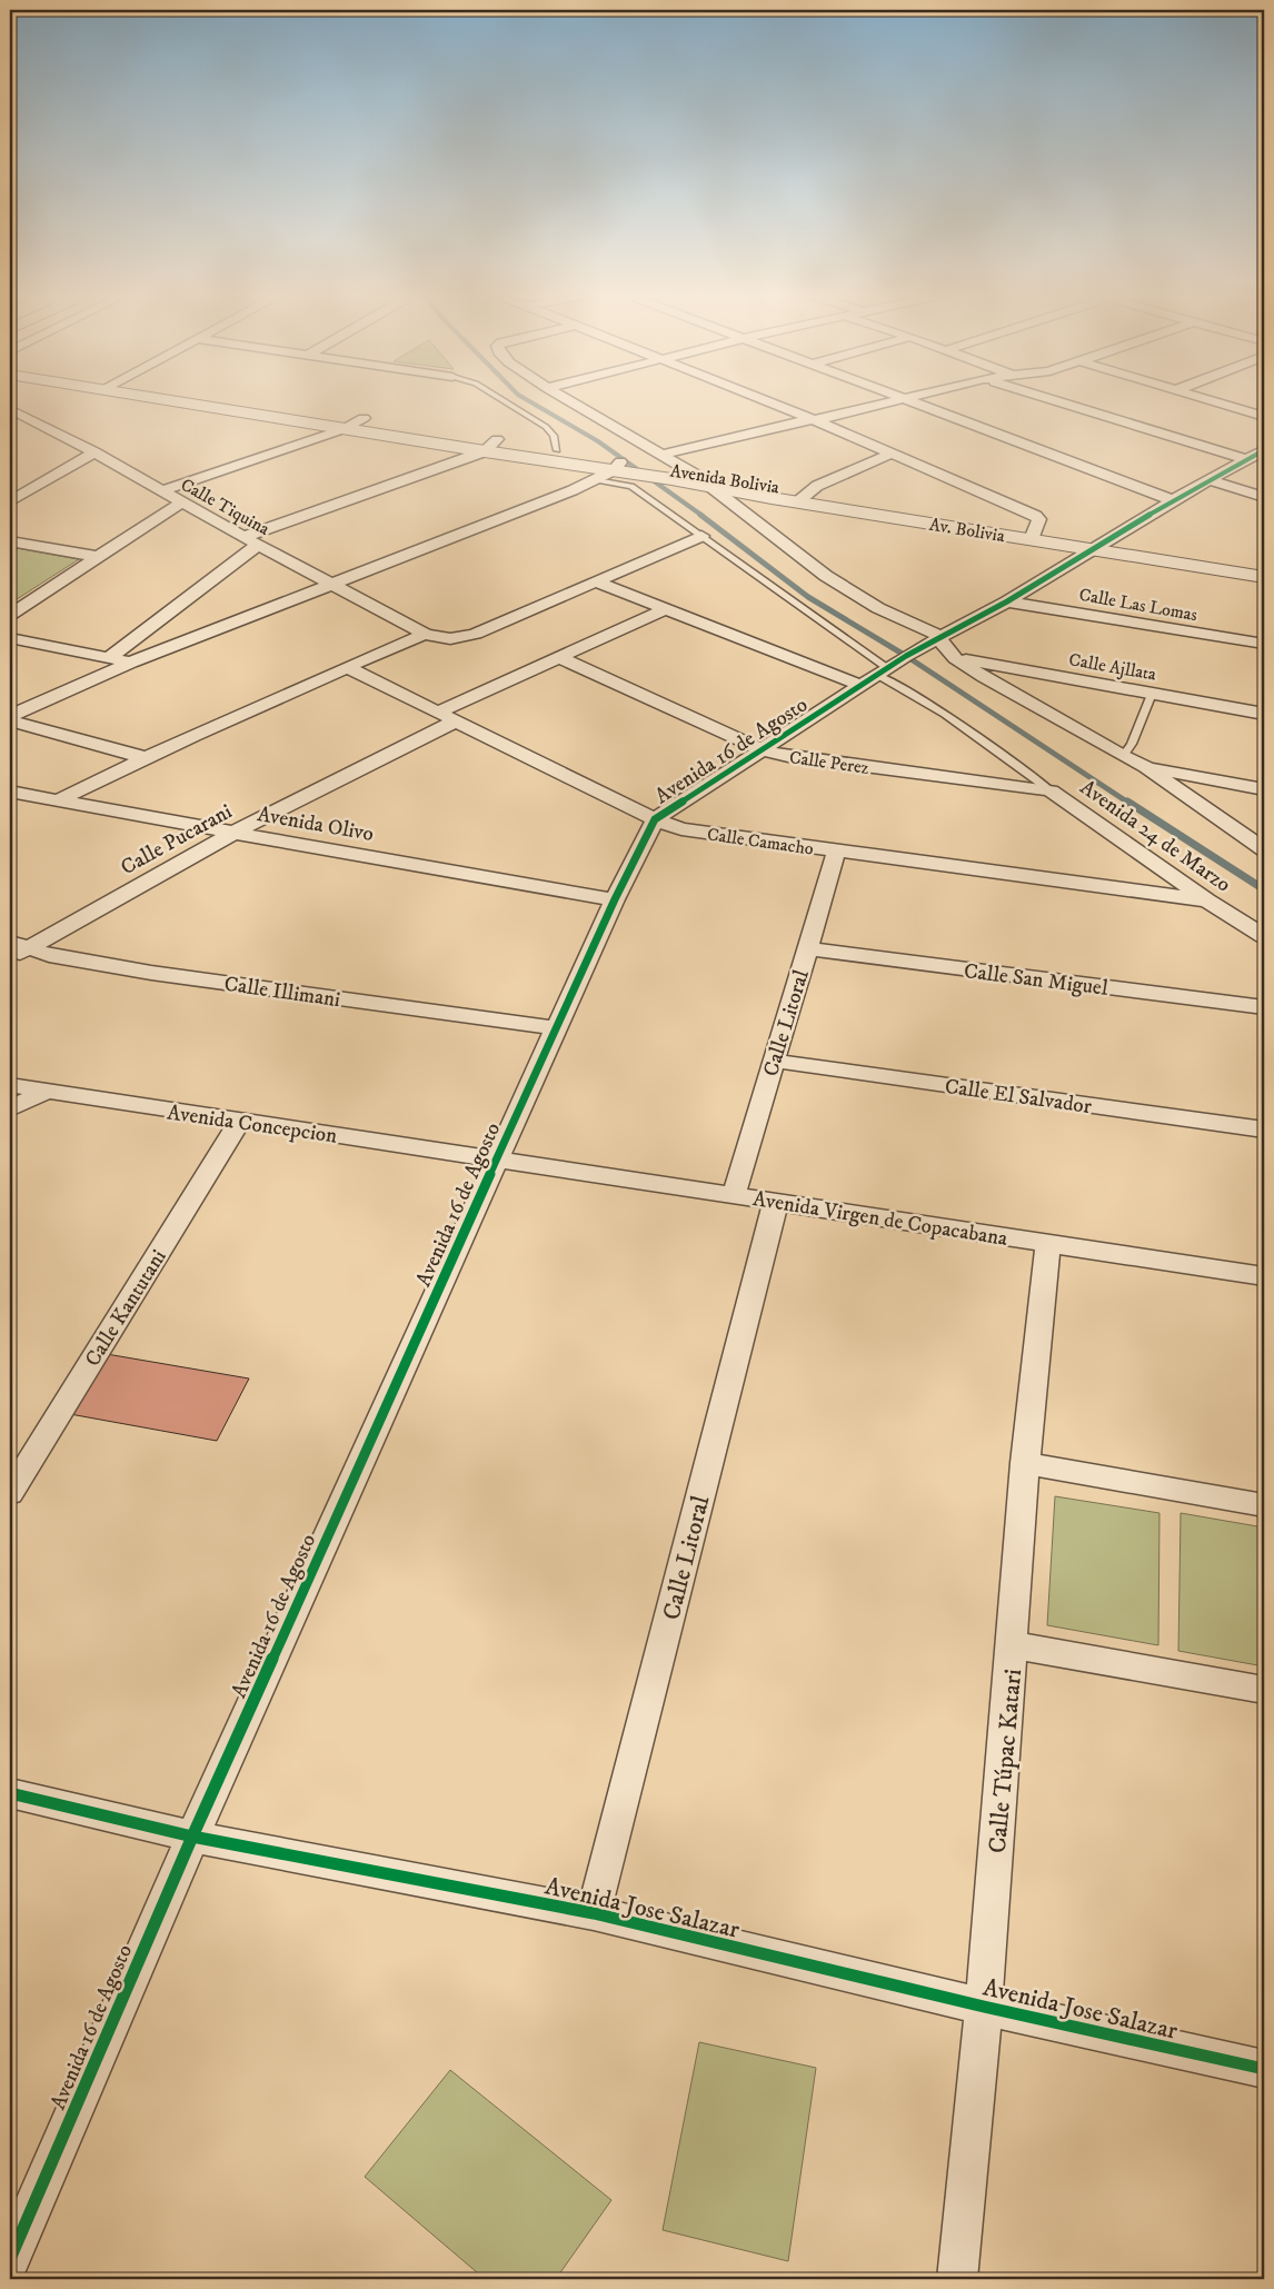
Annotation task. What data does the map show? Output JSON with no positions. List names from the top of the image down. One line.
{"streets":{"street":["Avenida Bolivia","Calle Tiquina","Av. Bolivia","Calle Las Lomas","Calle Ajllata","Avenida 16 de Agosto","Calle Perez","Avenida Olivo","Avenida 24 de Marzo","Calle Pucarani","Calle Camacho","Calle San Miguel","Calle Illimani","Calle Litoral","Calle El Salvador","Avenida Concepcion","Avenida Virgen de Copacabana","Calle Kantutani","Calle Túpac Katari","Avenida Jose Salazar"]},"crossings":[["Avenida Bolivia","Av. Bolivia"],["Av. Bolivia","Avenida 16 de Agosto"],["Calle Las Lomas","Avenida 16 de Agosto"],["Avenida 16 de Agosto","Calle Perez"],["Avenida 16 de Agosto","Avenida Olivo"],["Avenida 16 de Agosto","Calle Camacho"],["Avenida 16 de Agosto","Calle Illimani"],["Avenida 16 de Agosto","Avenida Concepcion"],["Avenida 16 de Agosto","Avenida Virgen de Copacabana"],["Avenida 16 de Agosto","Avenida Jose Salazar"],["Calle Perez","Avenida 24 de Marzo"],["Avenida Olivo","Calle Pucarani"],["Avenida 24 de Marzo","Calle Camacho"],["Calle Pucarani","Calle Camacho"],["Calle Pucarani","Calle Illimani"],["Calle Camacho","Calle Litoral"],["Calle San Miguel","Calle Litoral"],["Calle Litoral","Calle El Salvador"],["Calle Litoral","Avenida Virgen de Copacabana"],["Calle Litoral","Avenida Jose Salazar"],["Avenida Concepcion","Avenida Virgen de Copacabana"],["Avenida Concepcion","Calle Kantutani"],["Avenida Virgen de Copacabana","Calle Túpac Katari"],["Calle Túpac Katari","Avenida Jose Salazar"]]}
